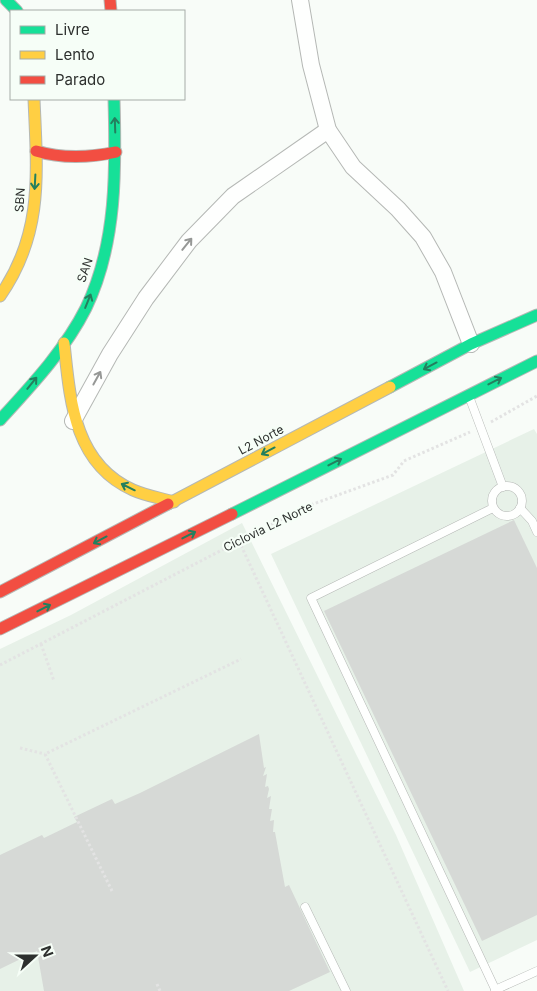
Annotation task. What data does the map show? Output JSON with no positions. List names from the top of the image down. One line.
{"streets":{"main road":["SBN","SAN","L2 Norte"],"path":["Ciclovia L2 Norte"]},"one_way":["SBN","SAN"],"legend":["Livre","Lento","Parado"],"north":"right"}
